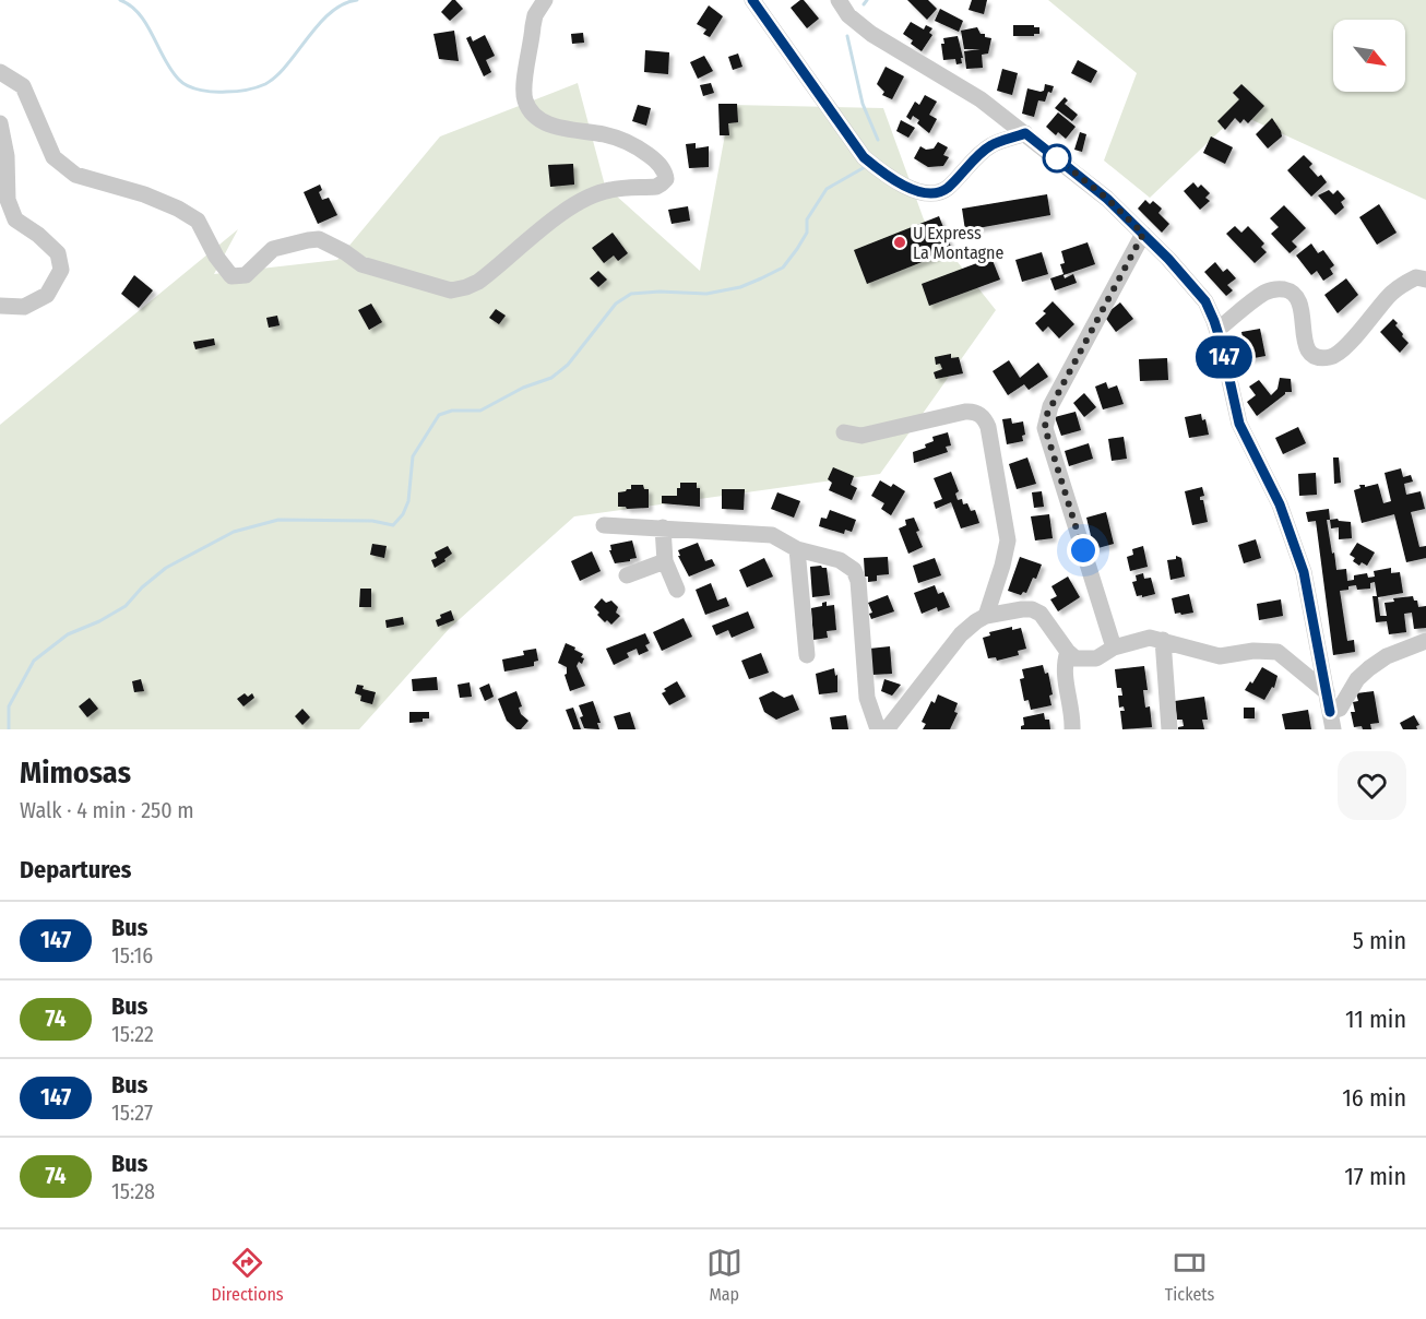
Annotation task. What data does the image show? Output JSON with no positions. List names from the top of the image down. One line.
{"places":["U Express La Montagne"],"lines":["bus line 147"],"north":"bottom right","page":{"on_map":"147","heading":[["Mimosas","Walk · 4 min · 250 m"],"Departures"],"list":[{"mark":"147","name":"Bus","note":"15:16","value":"5 min"},{"mark":"74","name":"Bus","note":"15:22","value":"11 min"},{"mark":"147","name":"Bus","note":"15:27","value":"16 min"},{"mark":"74","name":"Bus","note":"15:28","value":"17 min"}],"tabs":["Directions","Map","Tickets"]}}
